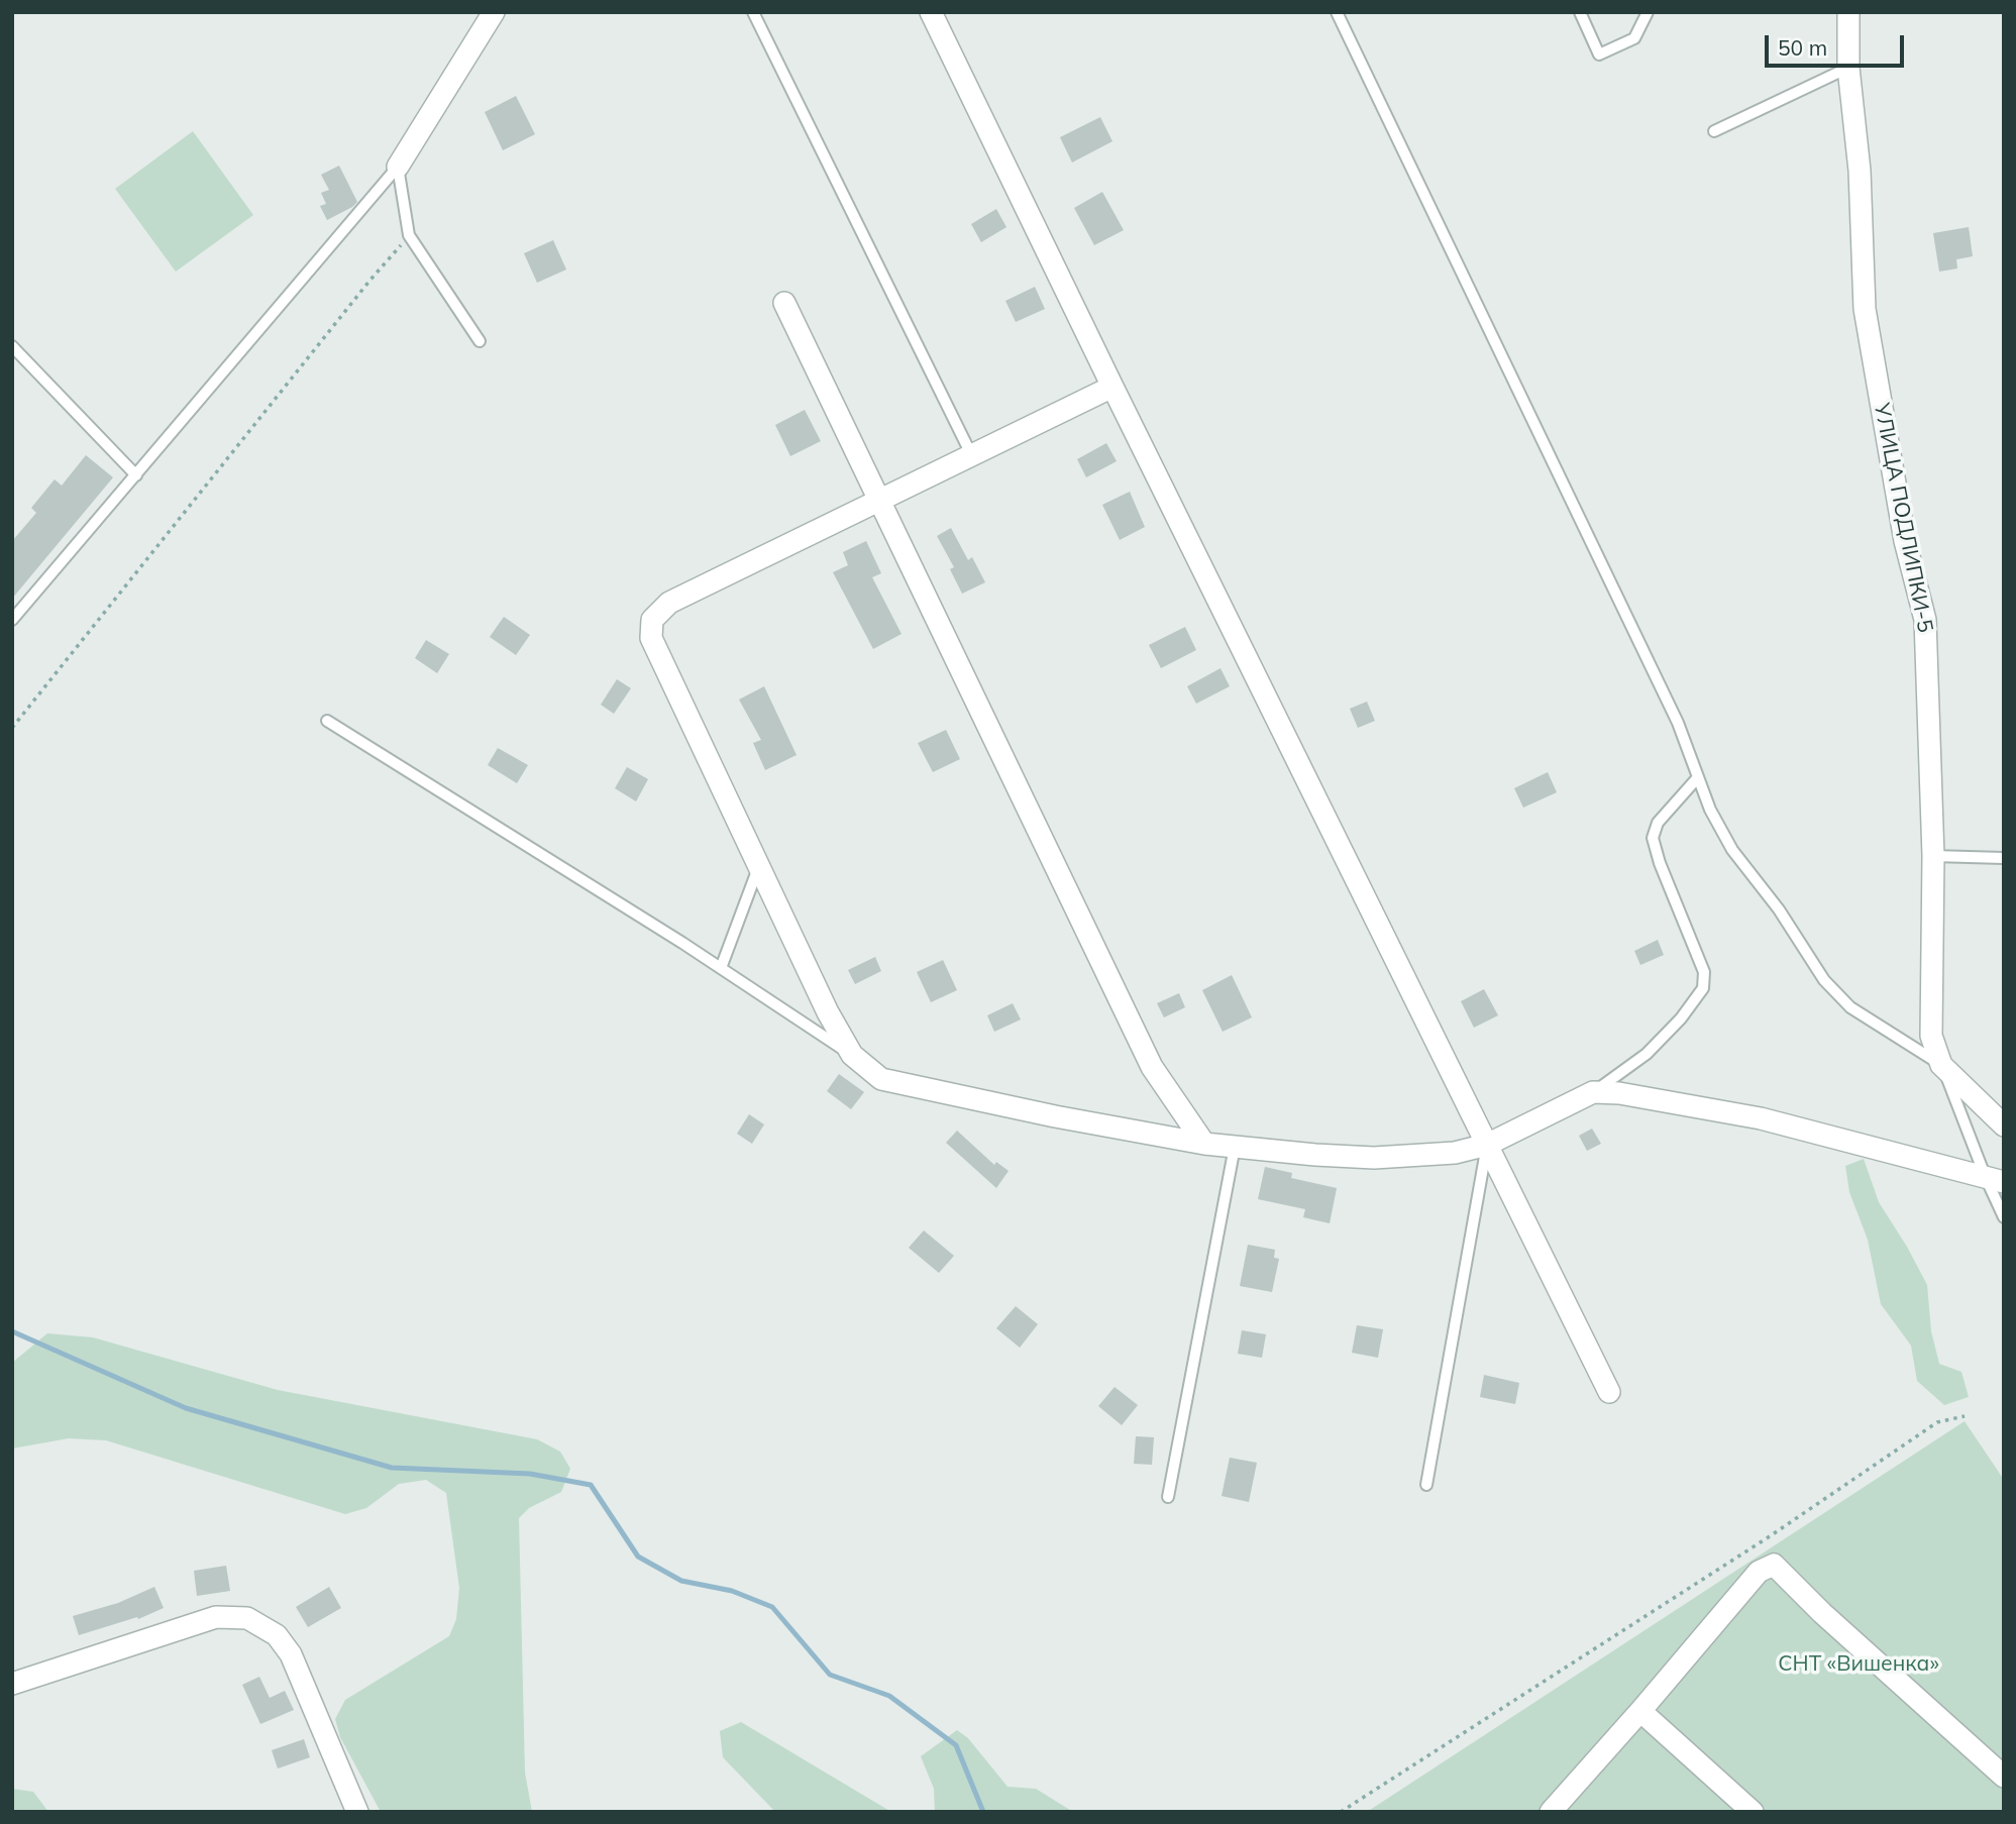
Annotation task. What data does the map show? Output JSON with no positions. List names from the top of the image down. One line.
{"streets":{"street":["УЛИЦА ПОДЛИПКИ-5"]},"parks":["СНТ «Вишенка»"],"scale_bar":"50 m"}
